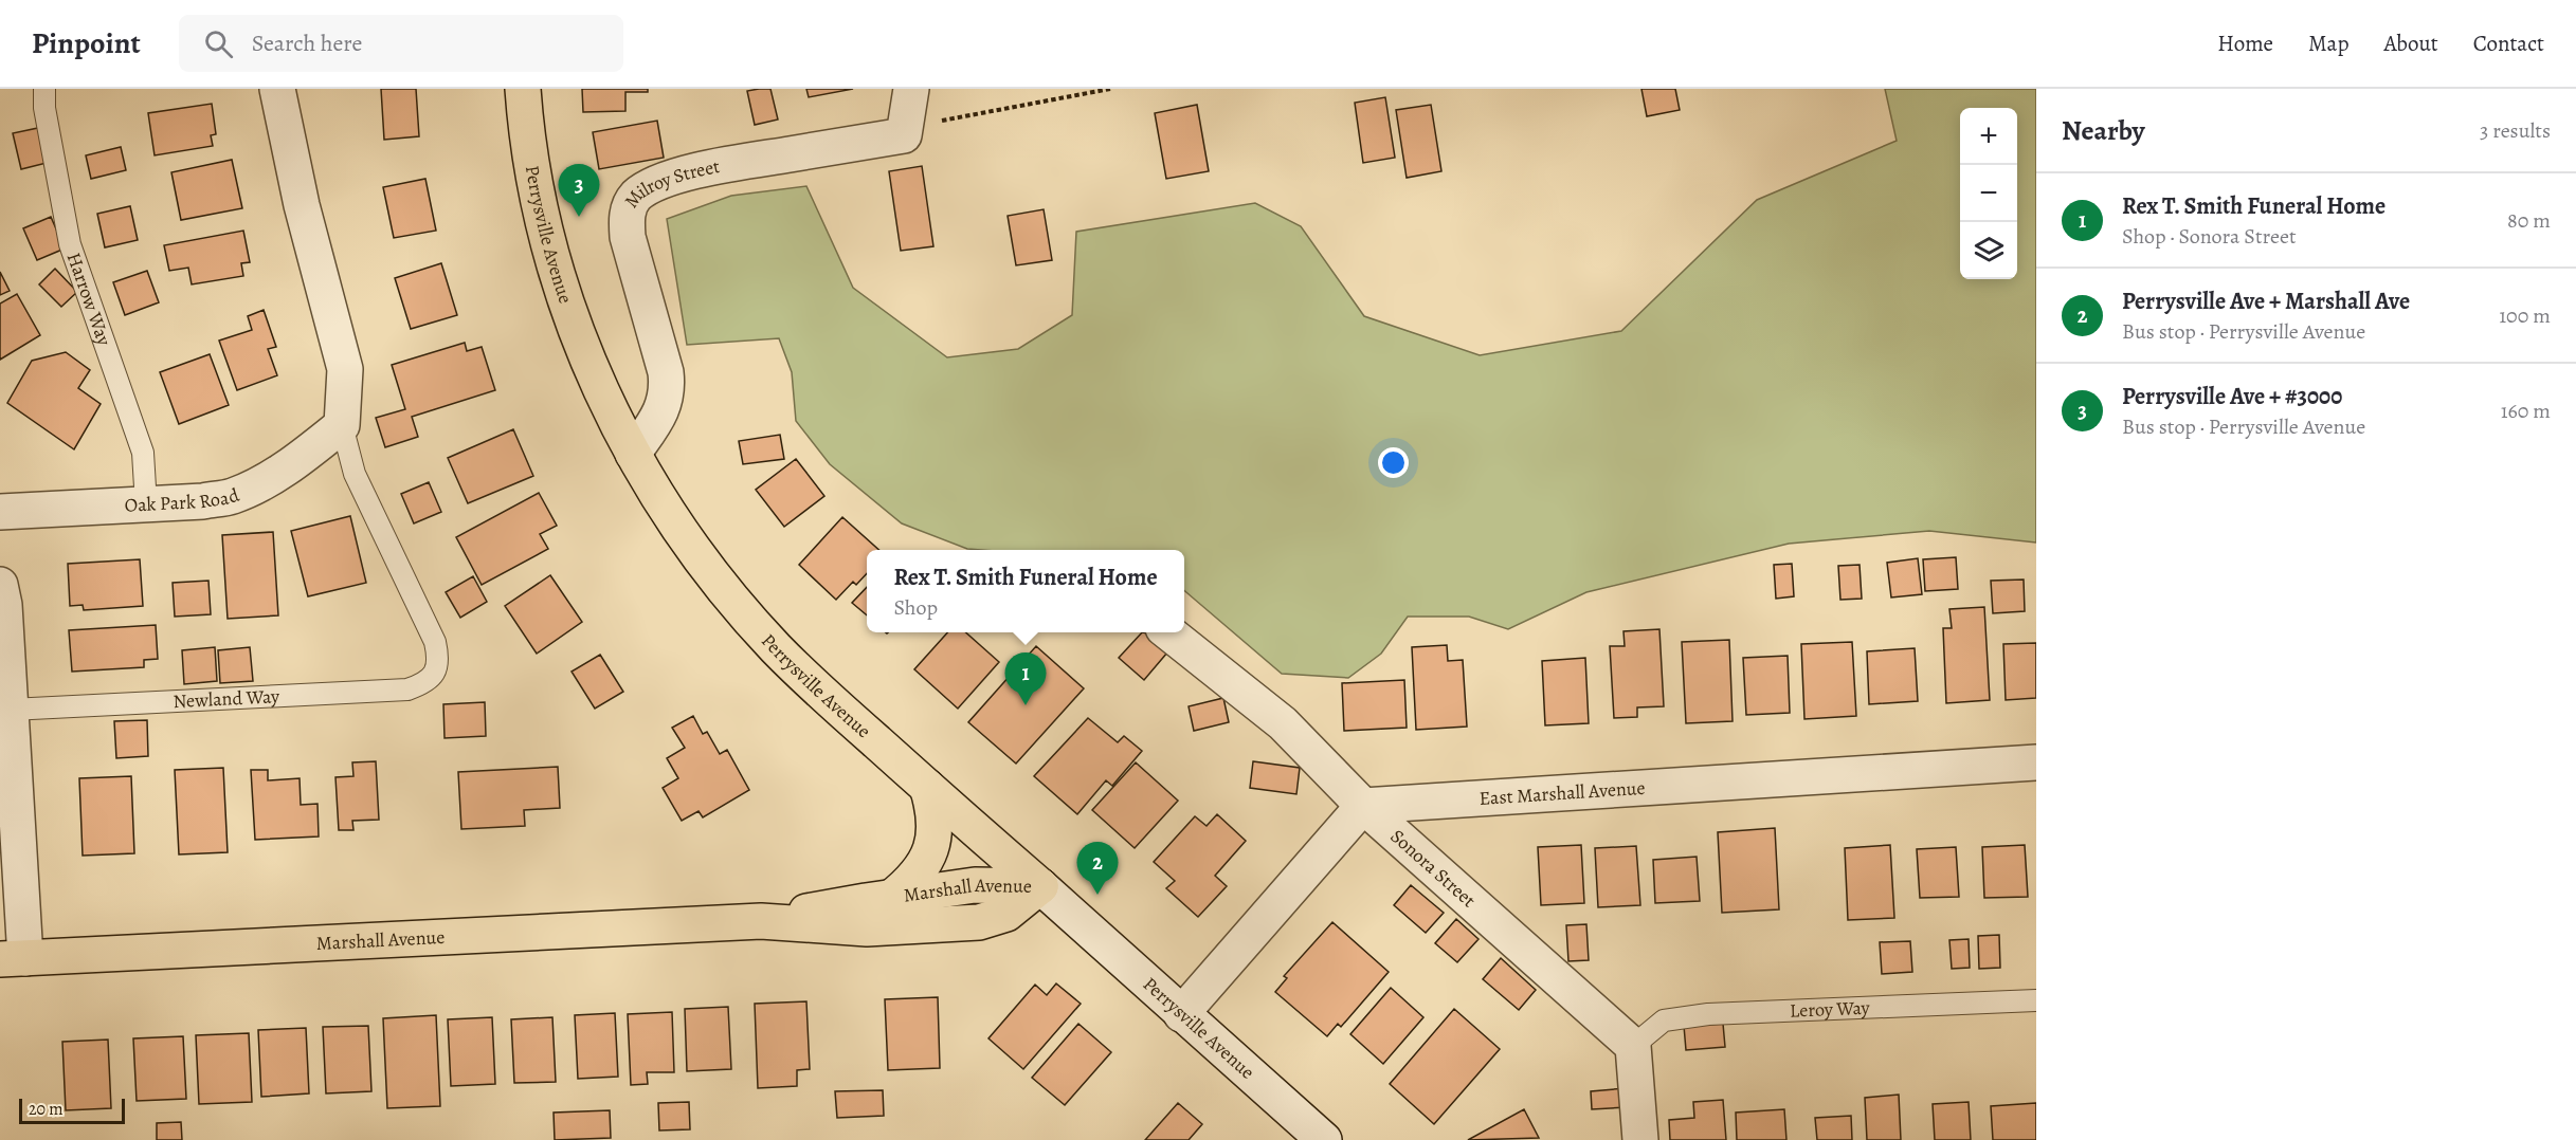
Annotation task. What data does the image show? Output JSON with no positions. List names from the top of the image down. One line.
{"streets":{"main road":["Perrysville Avenue","Marshall Avenue"],"street":["Milroy Street","Oak Park Road","East Marshall Avenue","Sonora Street"],"lane":["Harrow Way","Newland Way","Leroy Way"]},"crossings":[["Milroy Street","Perrysville Avenue"],["Perrysville Avenue","Marshall Avenue"],["Harrow Way","Oak Park Road"],["Oak Park Road","Newland Way"],["East Marshall Avenue","Sonora Street"],["Sonora Street","Leroy Way"]],"scale_bar":"20 m","page":{"header":"Pinpoint","search":"Search here","nav":["Home","Map","About","Contact"],"heading":["Nearby","3 results"],"map_buttons":["+","−"],"pins":["3","1","2"],"list":[{"mark":"1","name":"Rex T. Smith Funeral Home","note":"Shop · Sonora Street","value":"80 m"},{"mark":"2","name":"Perrysville Ave + Marshall Ave","note":"Bus stop · Perrysville Avenue","value":"100 m"},{"mark":"3","name":"Perrysville Ave + #3000","note":"Bus stop · Perrysville Avenue","value":"160 m"}],"popup":["Rex T. Smith Funeral Home","Shop"],"scale":"20 m"}}
